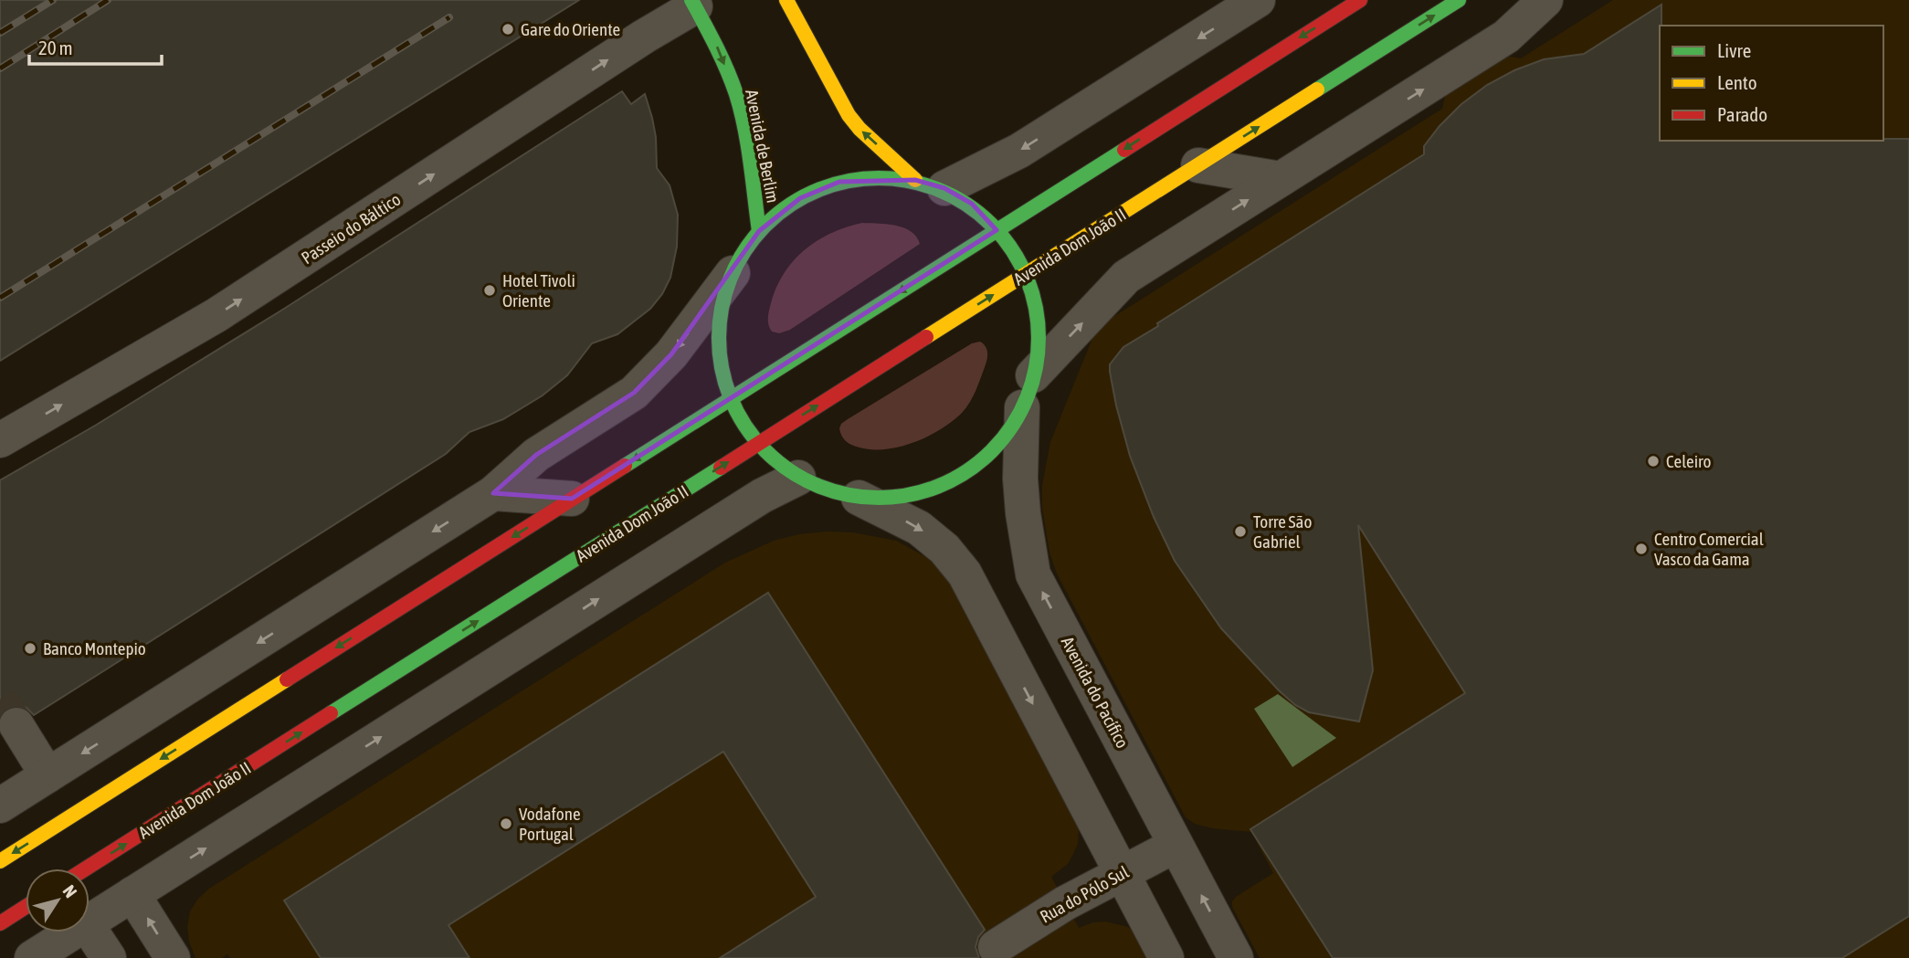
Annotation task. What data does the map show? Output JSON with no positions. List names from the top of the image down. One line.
{"streets":{"main road":["Avenida de Berlim","Avenida Dom João II"],"street":["Passeio do Báltico","Avenida do Pacífico","Rua do Pólo Sul"]},"crossings":[["Avenida de Berlim","Passeio do Báltico"],["Avenida do Pacífico","Rua do Pólo Sul"]],"places":["Gare do Oriente","Hotel Tivoli Oriente","Celeiro","Torre São Gabriel","Centro Comercial Vasco da Gama","Banco Montepio","Vodafone Portugal"],"legend":["Livre","Lento","Parado"],"scale_bar":"20 m","north":"top right"}
